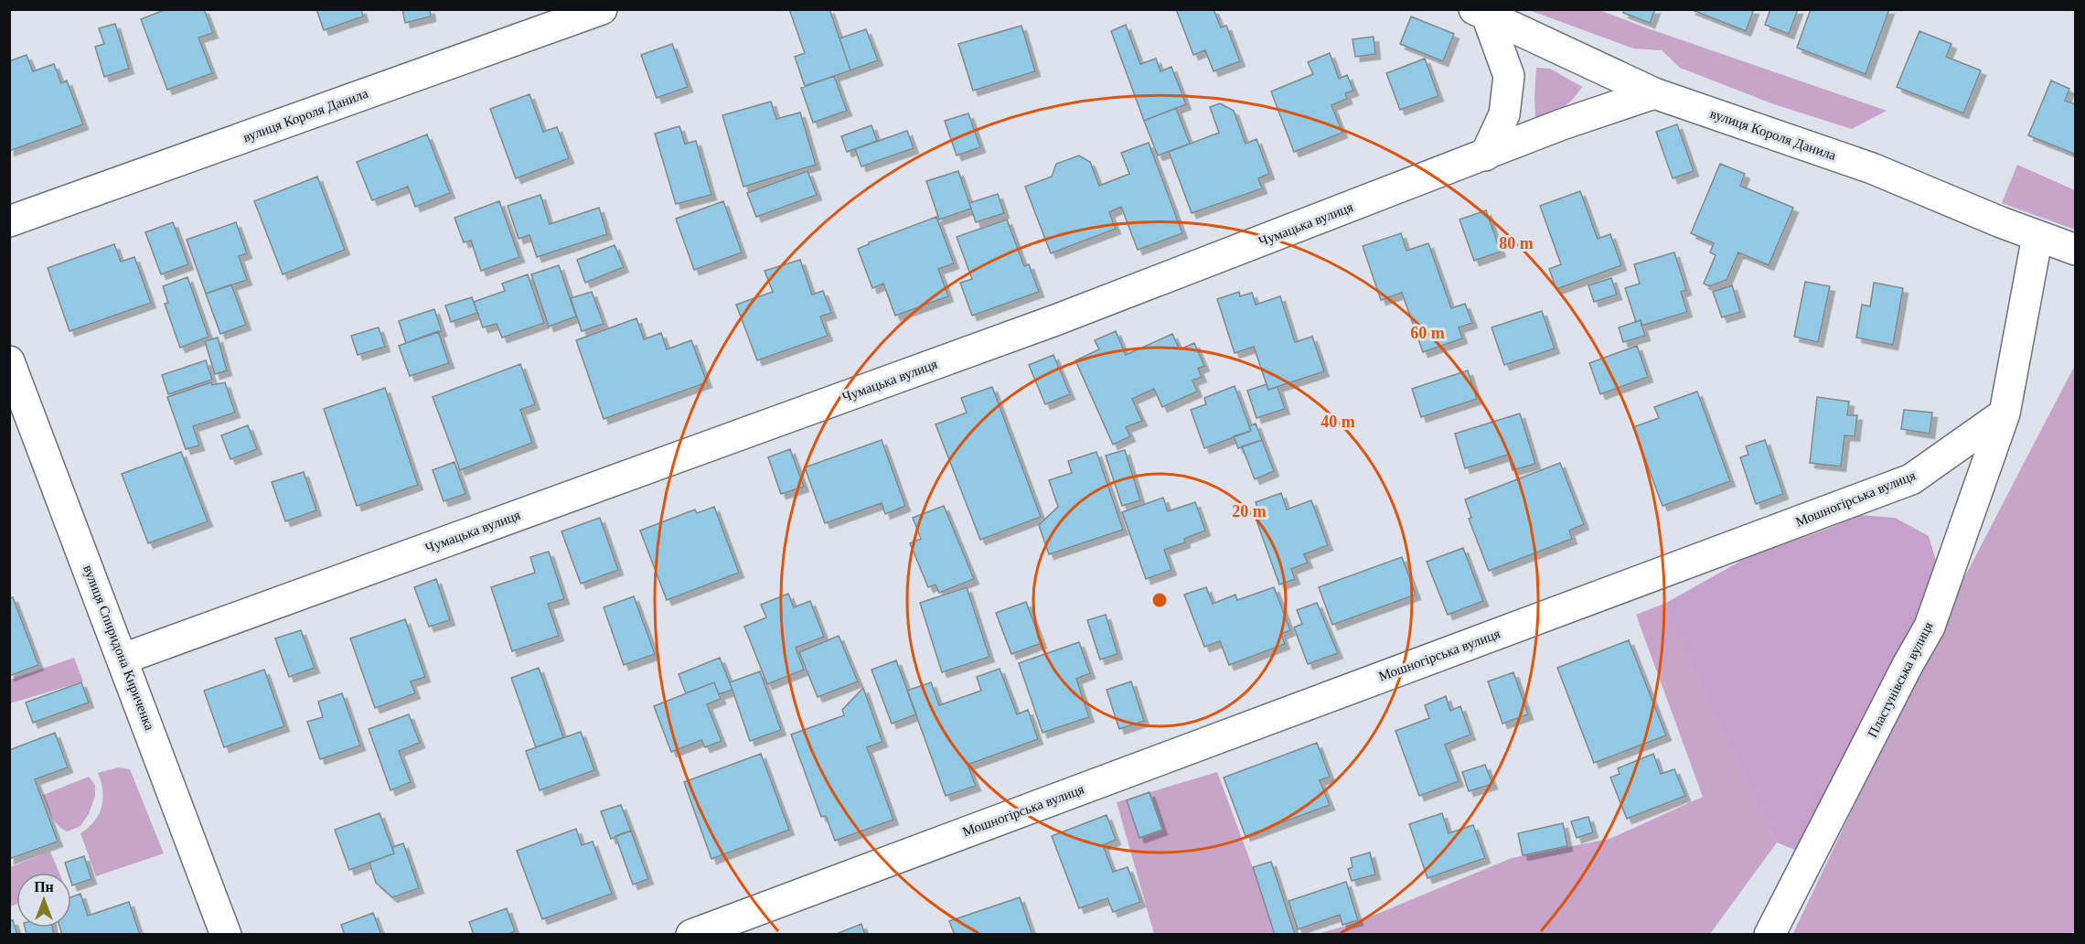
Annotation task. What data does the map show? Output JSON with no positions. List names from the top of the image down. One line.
{"streets":{"street":["вулиця Короля Данила","Чумацька вулиця","Мошногірська вулиця","вулиця Спиридона Кириченка","Пластунівська вулиця"]},"crossings":[["вулиця Короля Данила","Чумацька вулиця"],["Чумацька вулиця","вулиця Спиридона Кириченка"],["Мошногірська вулиця","Пластунівська вулиця"]],"north":"top","rings":["80 m","60 m","40 m","20 m"]}
